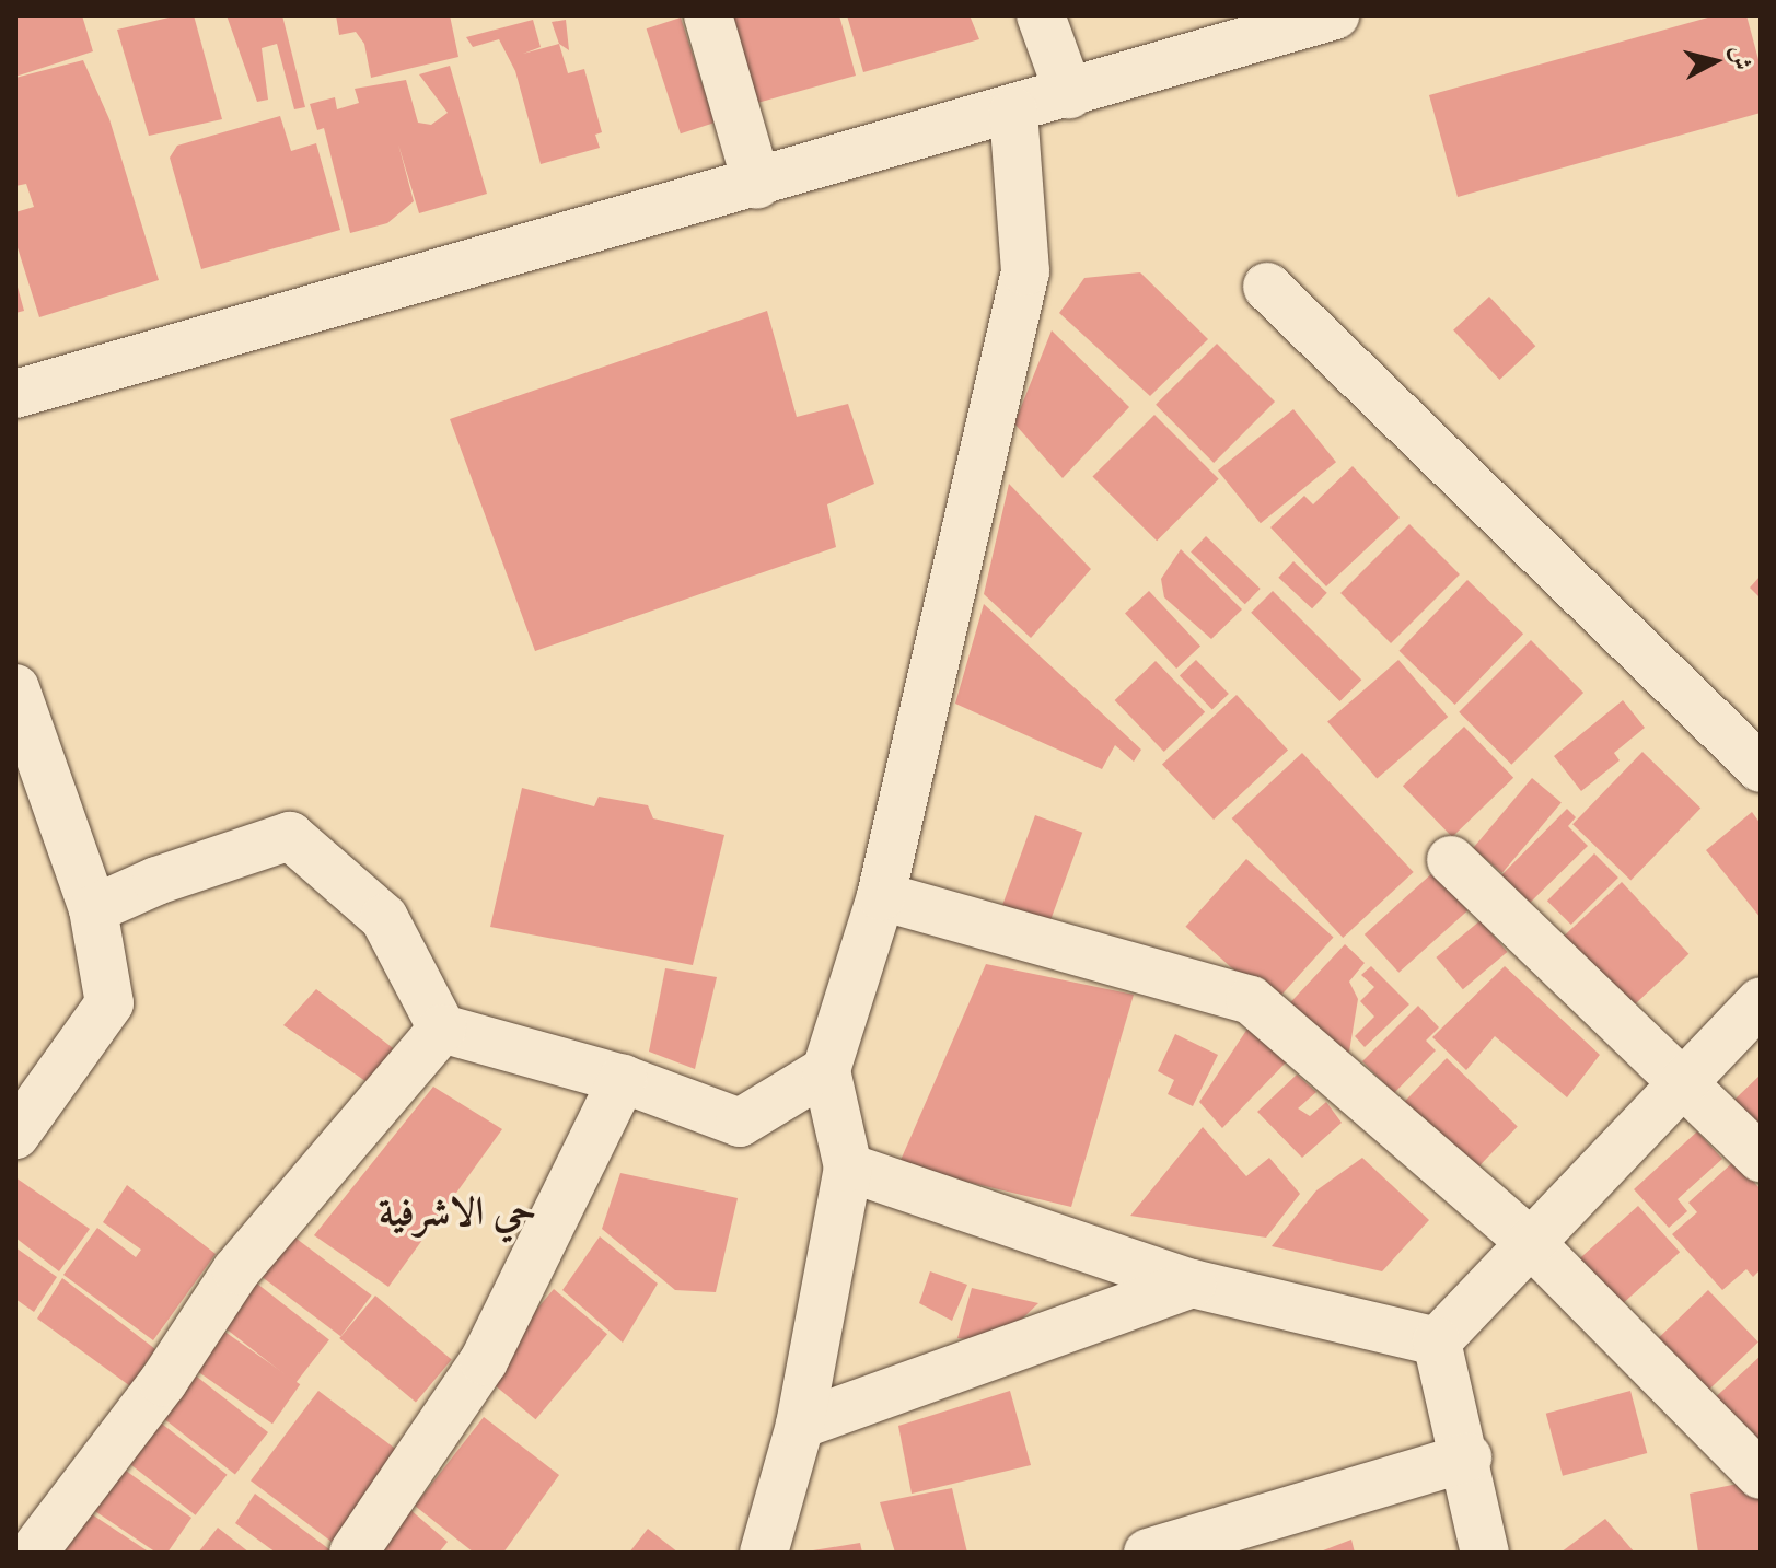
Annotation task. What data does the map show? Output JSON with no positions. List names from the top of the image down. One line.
{"districts":["حي الاشرفية"],"north":"right"}
